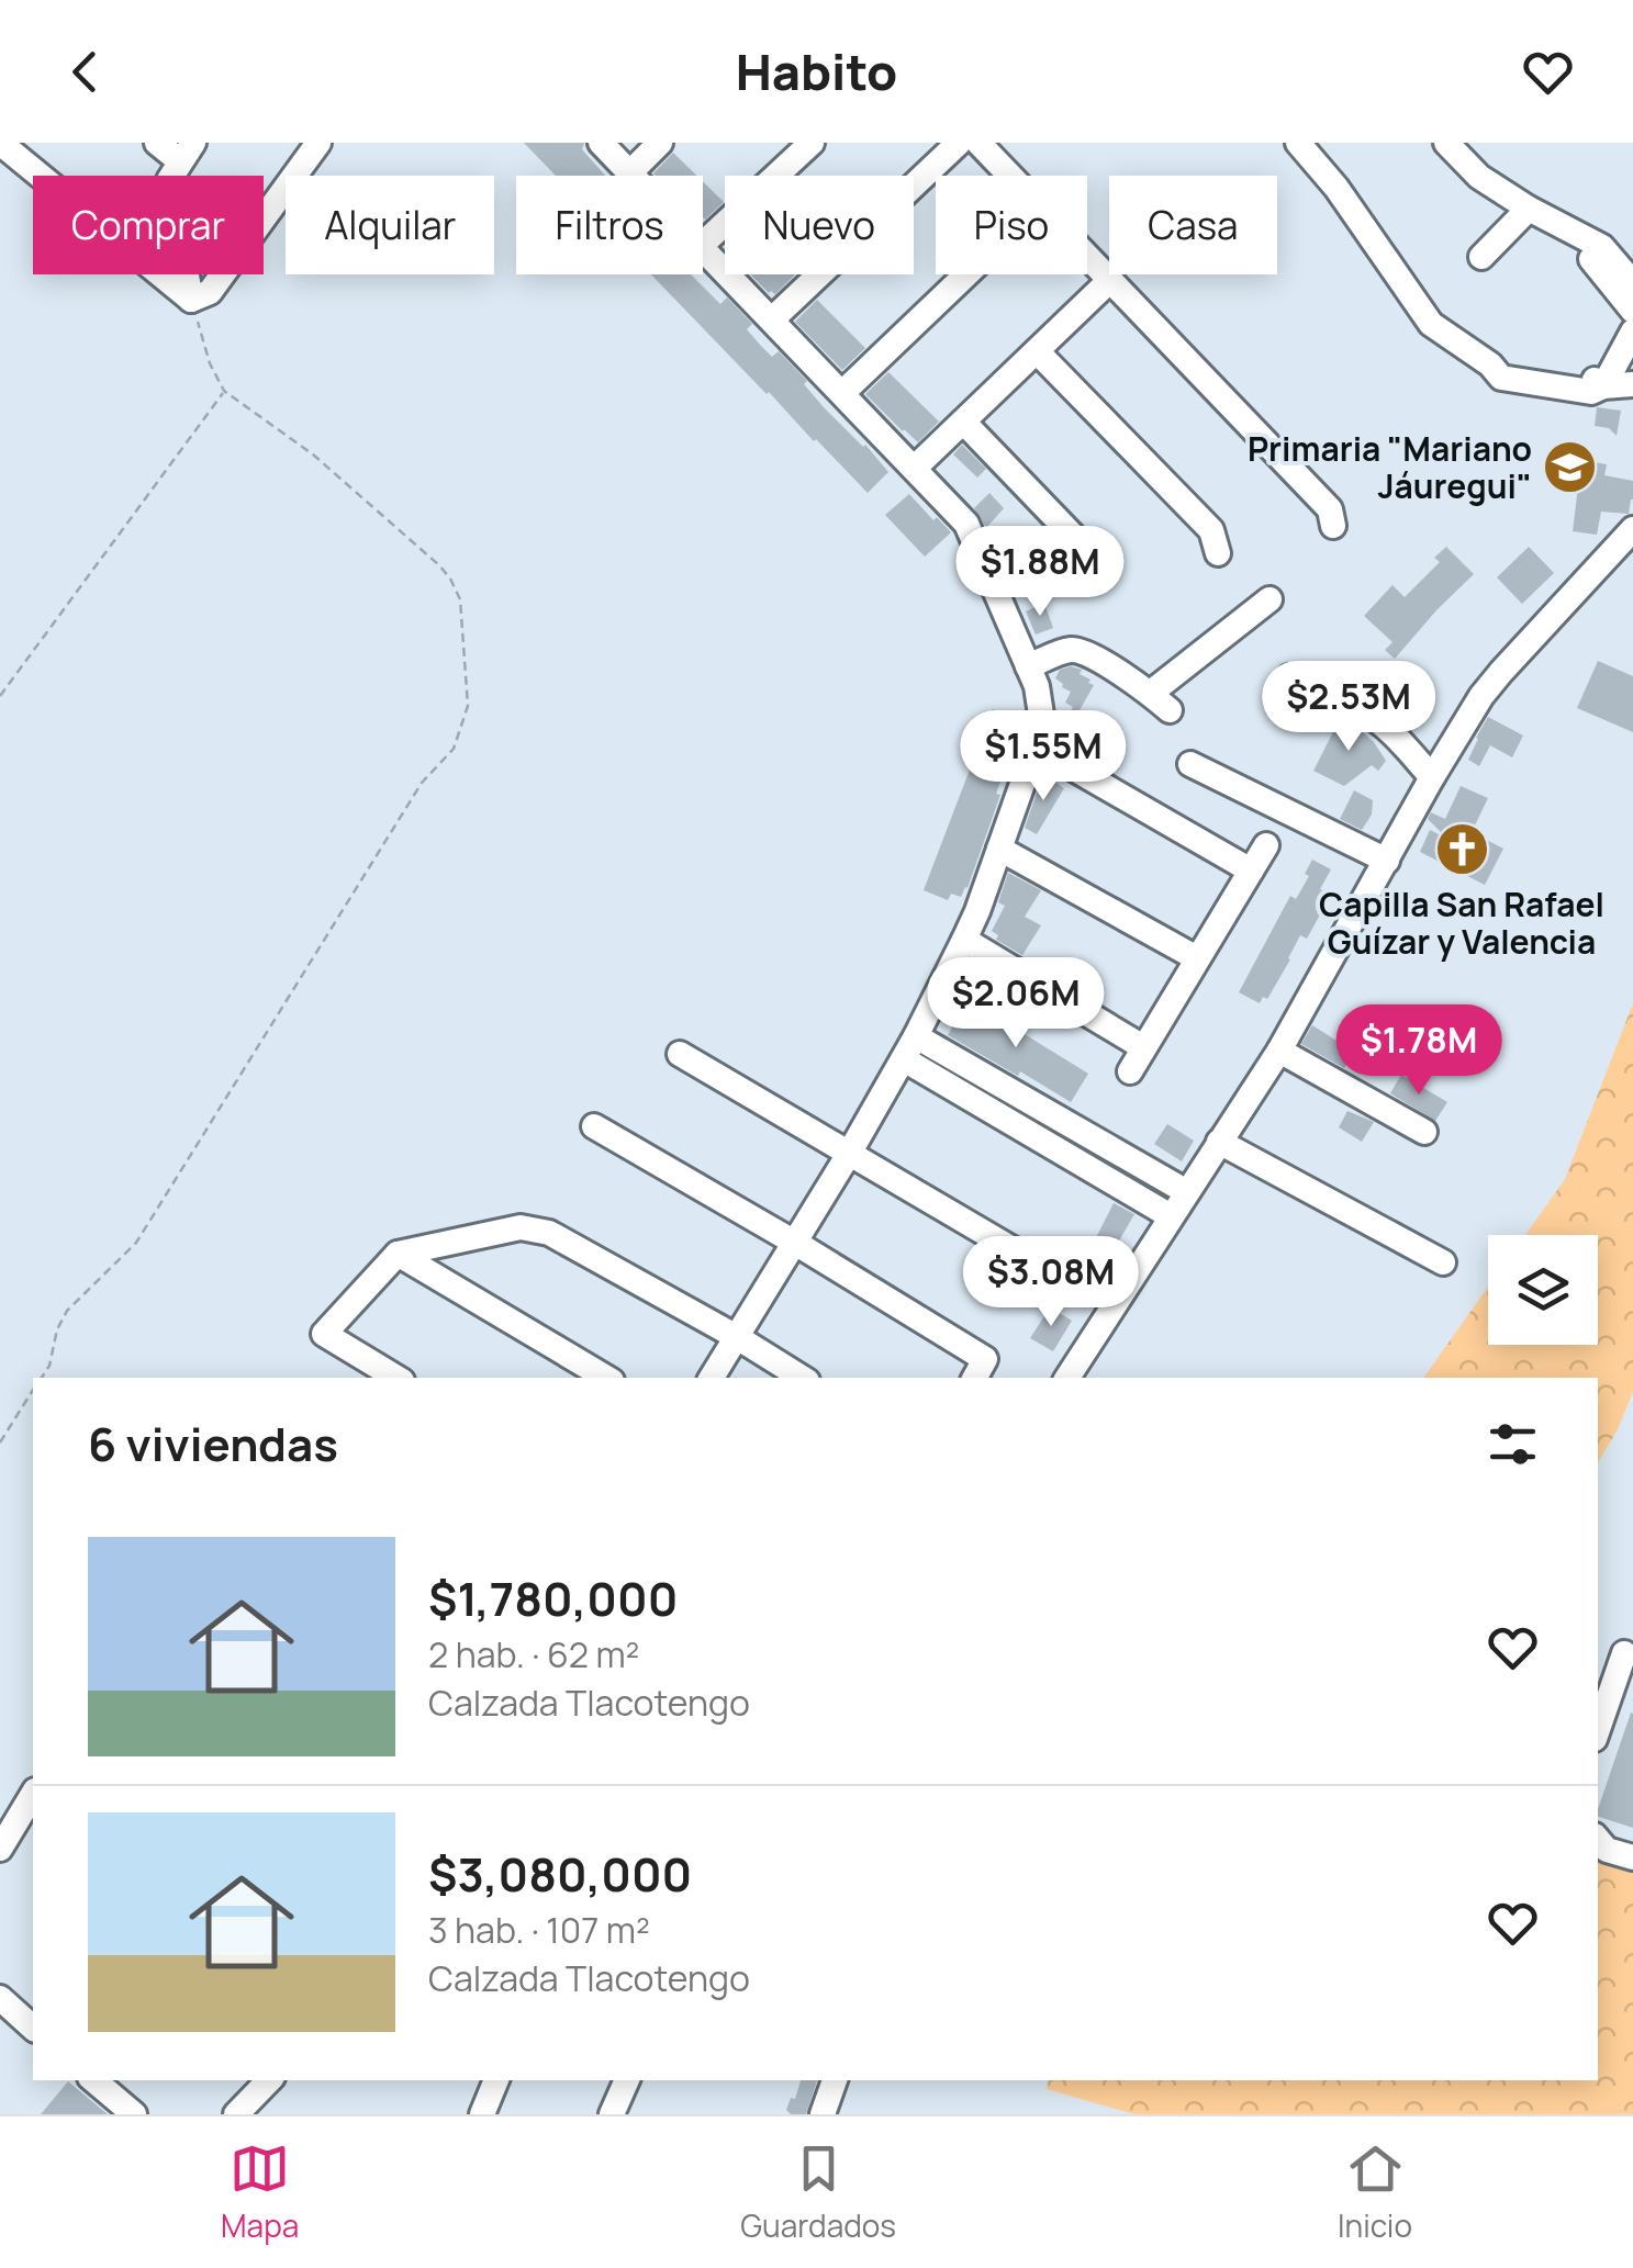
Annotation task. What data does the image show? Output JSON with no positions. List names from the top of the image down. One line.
{"places":{"school or university":["Primaria \"Mariano Jáuregui\""],"church":["Capilla San Rafael Guízar y Valencia"]},"page":{"header":"Habito","chip":["Comprar","Alquilar","Filtros","Nuevo","Piso","Casa"],"price":["$1.88M","$2.53M","$1.55M","$2.06M","$1.78M","$3.08M"],"heading":"6 viviendas","list":[{"name":"$1,780,000","note":"2 hab. · 62 m² · Calzada Tlacotengo"},{"name":"$3,080,000","note":"3 hab. · 107 m² · Calzada Tlacotengo"}],"tabs":["Mapa","Guardados","Inicio"]}}
